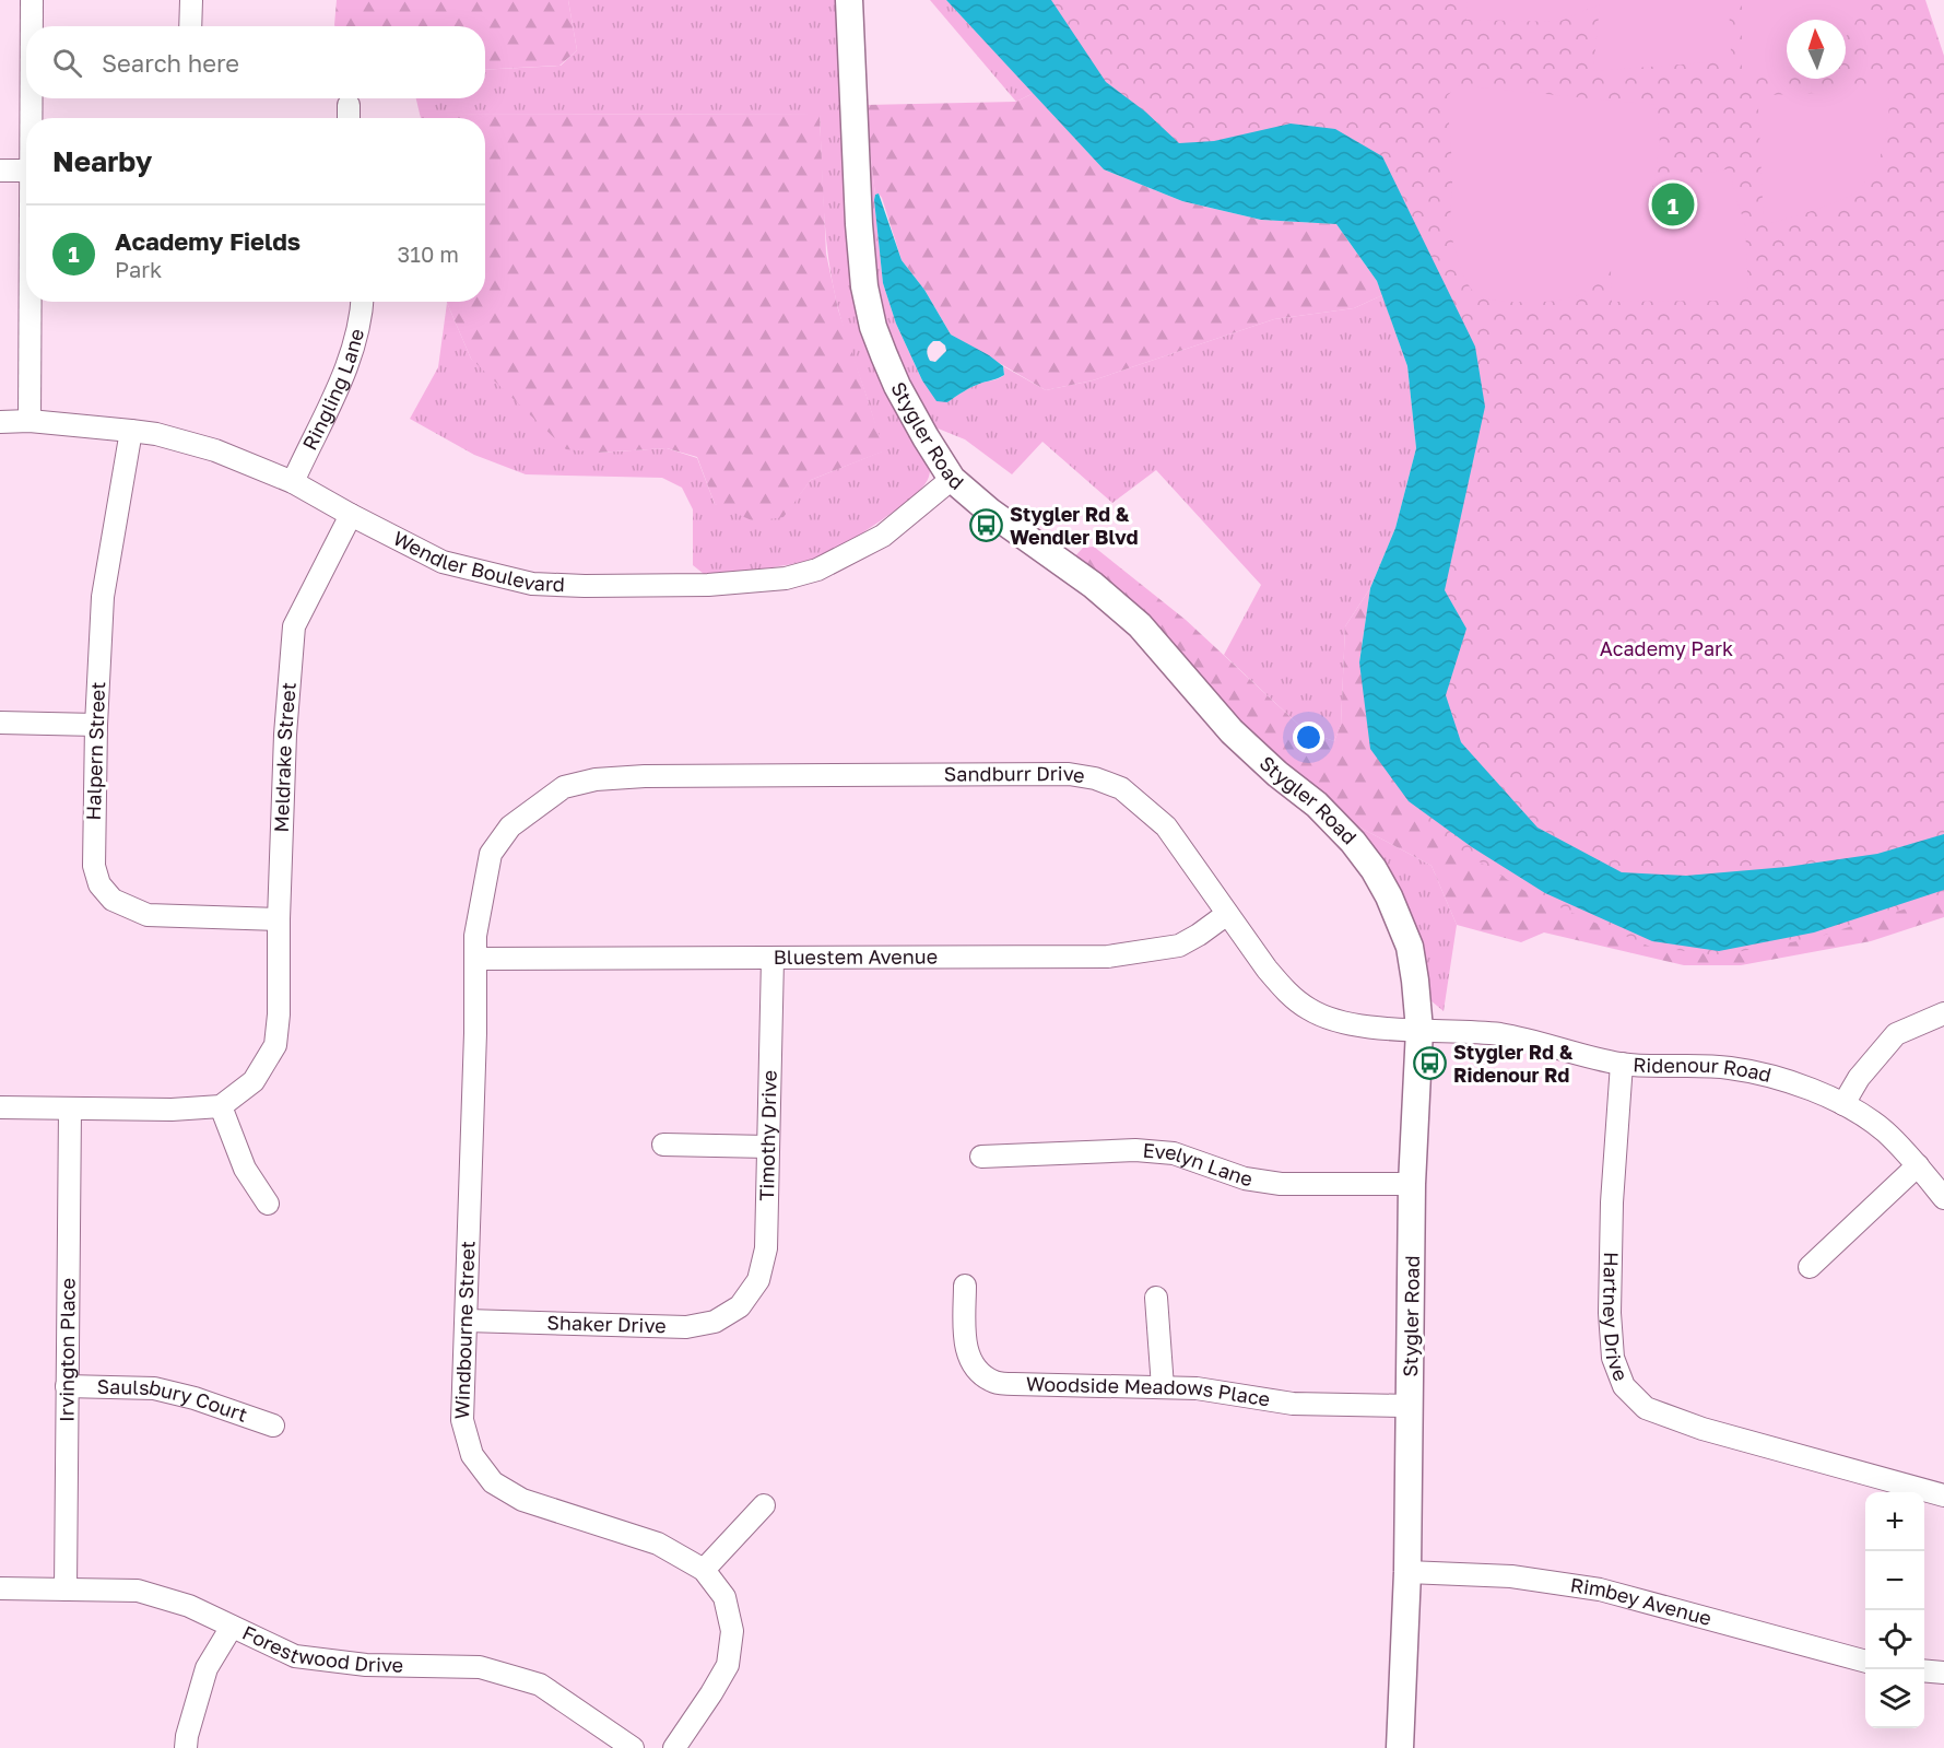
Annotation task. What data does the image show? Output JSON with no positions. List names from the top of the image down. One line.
{"streets":{"main road":["Stygler Road"],"street":["Ringling Lane","Wendler Boulevard","Halpern Street","Meldrake Street","Sandburr Drive","Bluestem Avenue","Ridenour Road","Timothy Drive","Evelyn Lane","Hartney Drive","Shaker Drive","Windbourne Street","Irvington Place","Woodside Meadows Place","Saulsbury Court","Rimbey Avenue","Forestwood Drive"]},"crossings":[["Ringling Lane","Wendler Boulevard"],["Stygler Road","Wendler Boulevard"],["Stygler Road","Sandburr Drive"],["Stygler Road","Ridenour Road"],["Stygler Road","Evelyn Lane"],["Stygler Road","Woodside Meadows Place"],["Stygler Road","Rimbey Avenue"],["Wendler Boulevard","Halpern Street"],["Wendler Boulevard","Meldrake Street"],["Halpern Street","Meldrake Street"],["Sandburr Drive","Bluestem Avenue"],["Sandburr Drive","Ridenour Road"],["Sandburr Drive","Windbourne Street"],["Bluestem Avenue","Timothy Drive"],["Bluestem Avenue","Windbourne Street"],["Ridenour Road","Hartney Drive"],["Timothy Drive","Shaker Drive"],["Shaker Drive","Windbourne Street"],["Irvington Place","Saulsbury Court"],["Irvington Place","Forestwood Drive"]],"parks":["Academy Park"],"places":{"bus stop":["Stygler Rd & Wendler Blvd","Stygler Rd & Ridenour Rd"]},"north":"top","page":{"search":"Search here","heading":"Nearby","pins":"1","list":[{"mark":"1","name":"Academy Fields","note":"Park","value":"310 m"}],"map_buttons":["+","−"]}}
